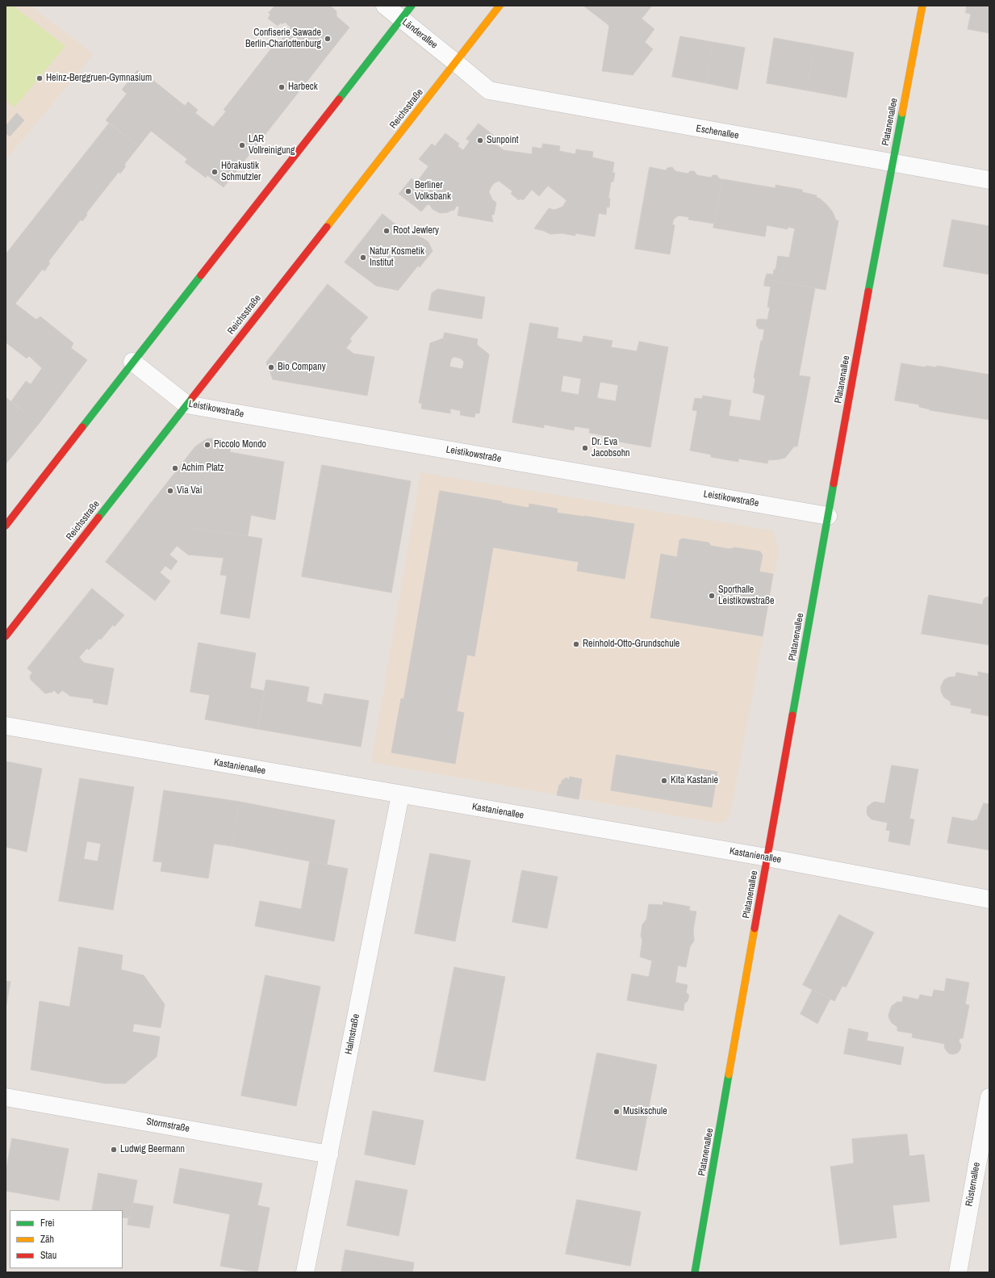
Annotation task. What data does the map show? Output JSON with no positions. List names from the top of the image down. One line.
{"streets":{"main road":["Reichsstraße","Platanenallee"],"street":["Länderallee","Eschenallee","Leistikowstraße","Kastanienallee","Halmstraße","Stormstraße","Rüsternallee"]},"crossings":[["Länderallee","Reichsstraße"],["Länderallee","Eschenallee"],["Reichsstraße","Eschenallee"],["Reichsstraße","Leistikowstraße"],["Platanenallee","Eschenallee"],["Platanenallee","Leistikowstraße"],["Platanenallee","Kastanienallee"],["Kastanienallee","Halmstraße"],["Halmstraße","Stormstraße"]],"places":["Confiserie Sawade Berlin-Charlottenburg","Heinz-Berggruen-Gymnasium","Harbeck","Sunpoint","LAR Vollreinigung","Hörakustik Schmutzler","Berliner Volksbank","Root Jewlery","Natur Kosmetik Institut","Bio Company","Piccolo Mondo","Dr. Eva Jacobsohn","Achim Platz","Via Vai","Sporthalle Leistikowstraße","Reinhold-Otto-Grundschule","Kita Kastanie","Musikschule","Ludwig Beermann"],"legend":["Frei","Zäh","Stau"]}
